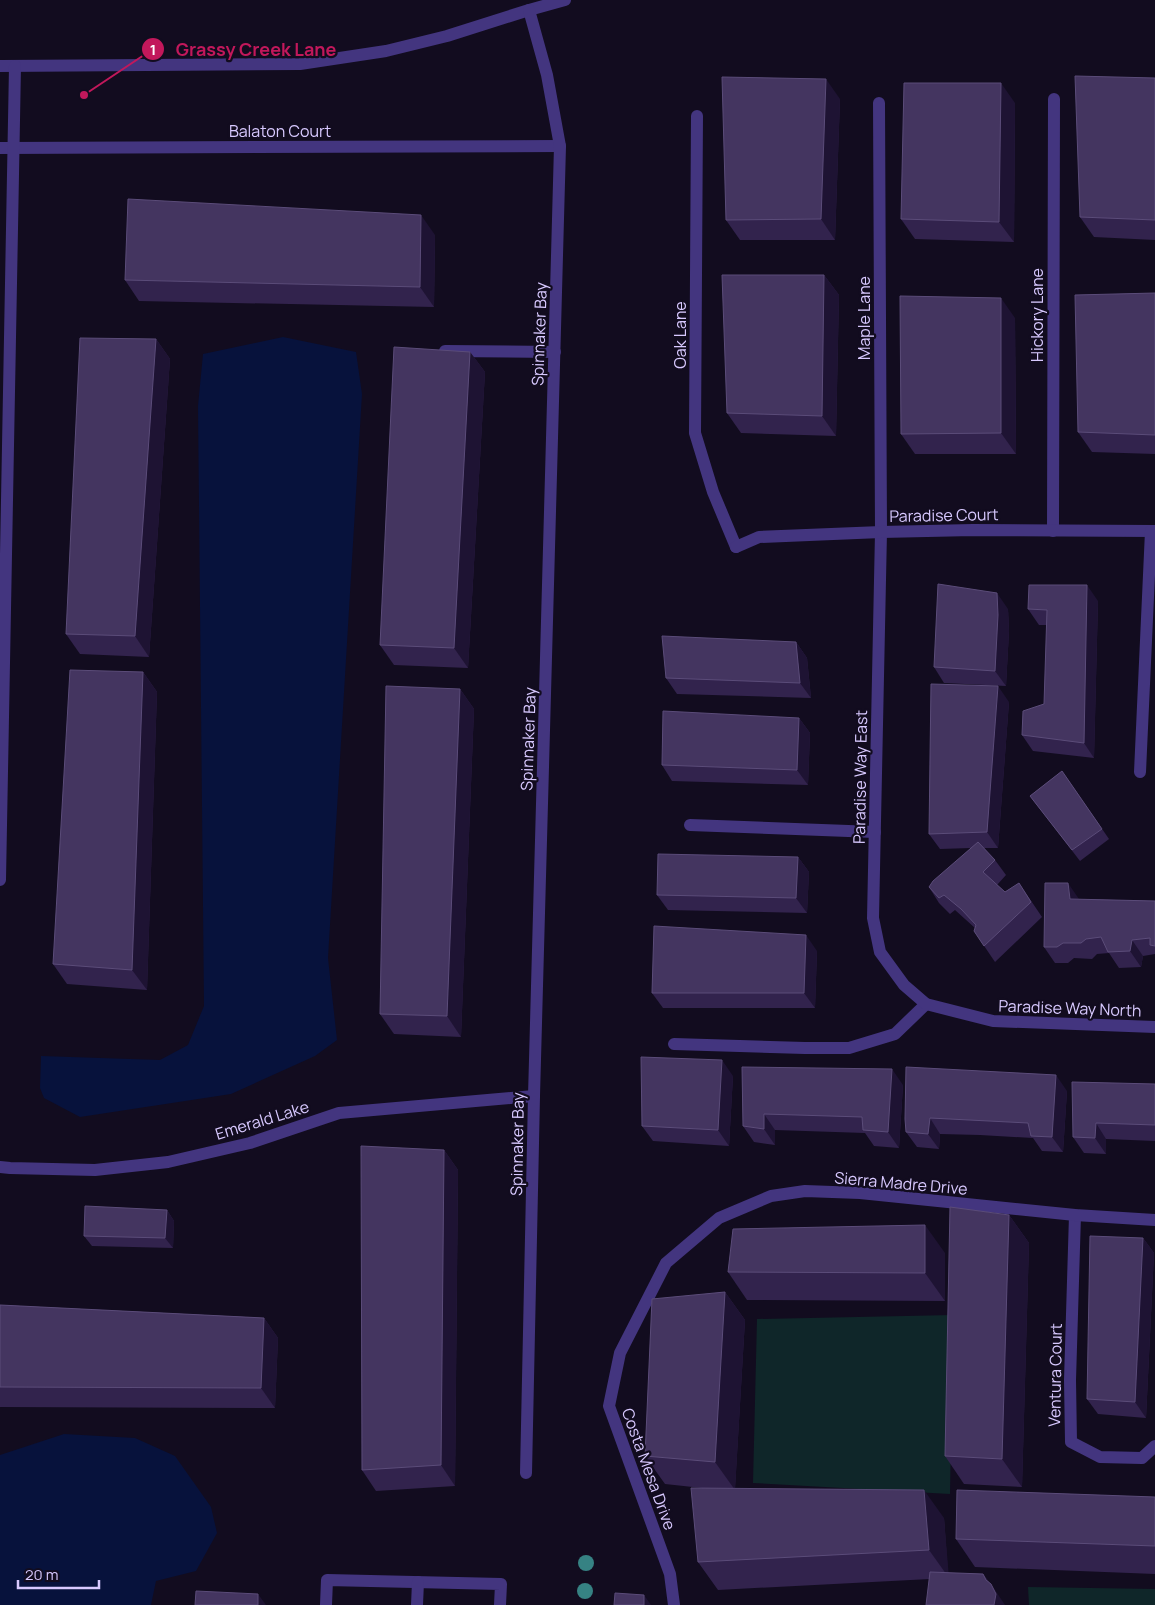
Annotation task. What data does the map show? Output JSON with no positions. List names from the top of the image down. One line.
{"streets":{"street":["Balaton Court","Hickory Lane","Maple Lane","Spinnaker Bay","Oak Lane","Paradise Court","Paradise Way East","Paradise Way North","Emerald Lake","Sierra Madre Drive","Ventura Court","Costa Mesa Drive"]},"crossings":[["Balaton Court","Spinnaker Bay"],["Hickory Lane","Paradise Court"],["Maple Lane","Paradise Court"],["Maple Lane","Paradise Way East"],["Spinnaker Bay","Emerald Lake"],["Oak Lane","Paradise Court"],["Paradise Court","Paradise Way East"],["Paradise Way East","Paradise Way North"],["Sierra Madre Drive","Ventura Court"],["Sierra Madre Drive","Costa Mesa Drive"]],"places":["Grassy Creek Lane"],"scale_bar":"20 m"}
